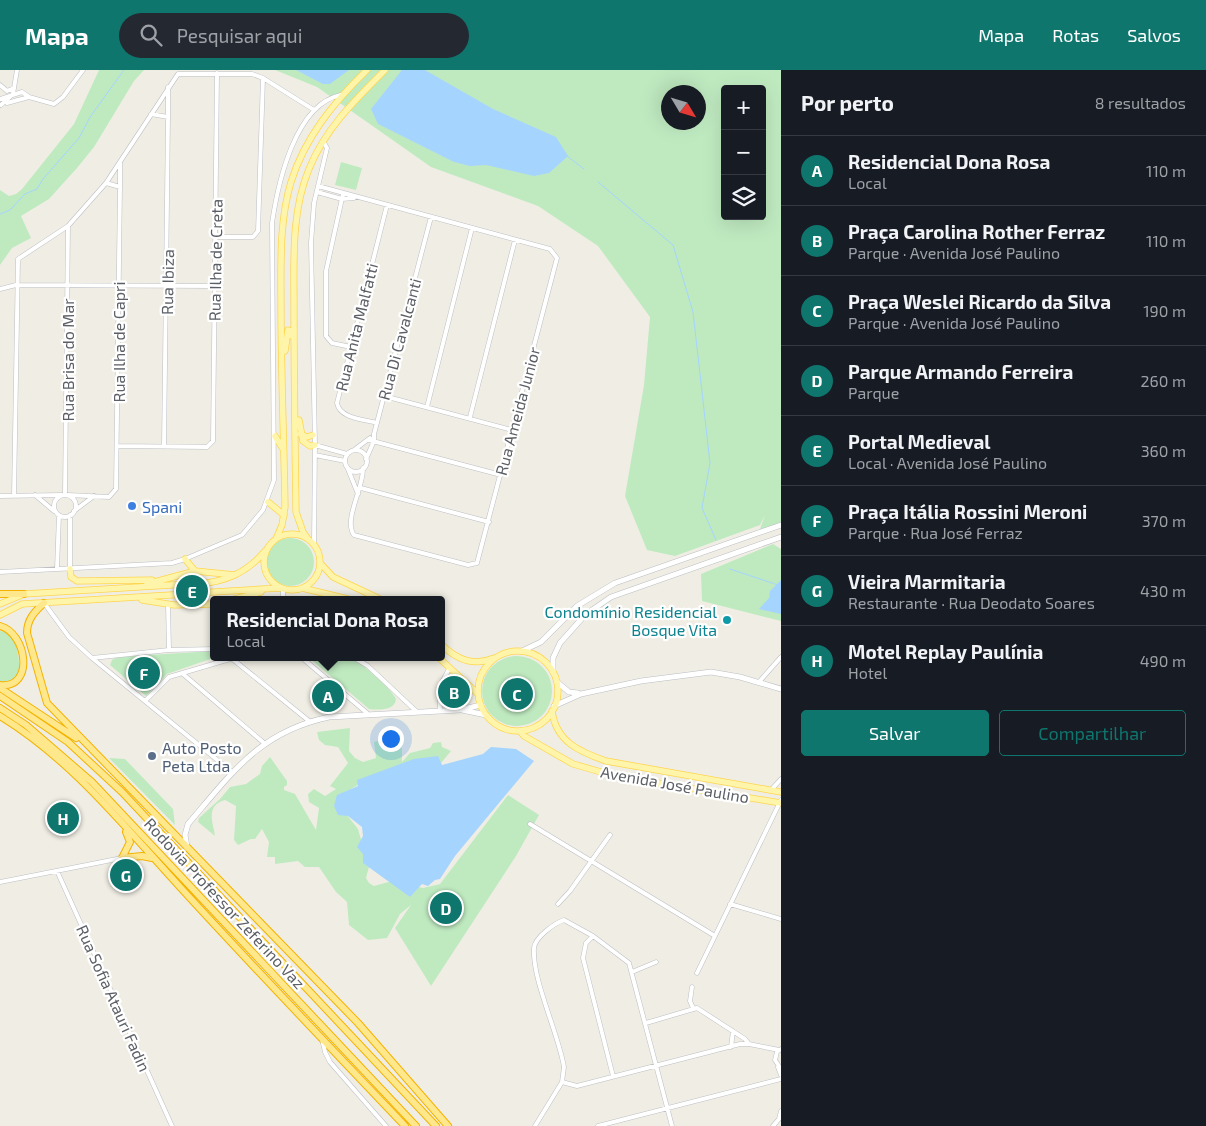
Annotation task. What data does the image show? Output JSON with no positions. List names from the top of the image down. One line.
{"streets":{"highway":["Rodovia Professor Zeferino Vaz"],"main road":["Avenida José Paulino"],"street":["Rua Ilha de Creta","Rua Ibiza","Rua Anita Malfatti","Rua Di Cavalcanti","Rua Ilha de Capri","Rua Brisa do Mar","Rua Ameida Junior","Rua Sofia Atauri Fadin"]},"crossings":[["Rua Ilha de Creta","Rua Ibiza"],["Rua Anita Malfatti","Rua Di Cavalcanti"]],"places":["Spani","Condomínio Residencial Bosque Vita","Auto Posto Peta Ltda"],"north":"bottom right","page":{"header":"Mapa","search":"Pesquisar aqui","nav":["Mapa","Rotas","Salvos"],"heading":["Por perto","8 resultados"],"map_buttons":["+","−"],"list":[{"mark":"A","name":"Residencial Dona Rosa","note":"Local","value":"110 m"},{"mark":"B","name":"Praça Carolina Rother Ferraz","note":"Parque · Avenida José Paulino","value":"110 m"},{"mark":"C","name":"Praça Weslei Ricardo da Silva","note":"Parque · Avenida José Paulino","value":"190 m"},{"mark":"D","name":"Parque Armando Ferreira","note":"Parque","value":"260 m"},{"mark":"E","name":"Portal Medieval","note":"Local · Avenida José Paulino","value":"360 m"},{"mark":"F","name":"Praça Itália Rossini Meroni","note":"Parque · Rua José Ferraz","value":"370 m"},{"mark":"G","name":"Vieira Marmitaria","note":"Restaurante · Rua Deodato Soares","value":"430 m"},{"mark":"H","name":"Motel Replay Paulínia","note":"Hotel","value":"490 m"}],"pins":["E","F","B","C","A","H","G","D"],"popup":["Residencial Dona Rosa","Local"],"buttons":["Salvar","Compartilhar"]}}
